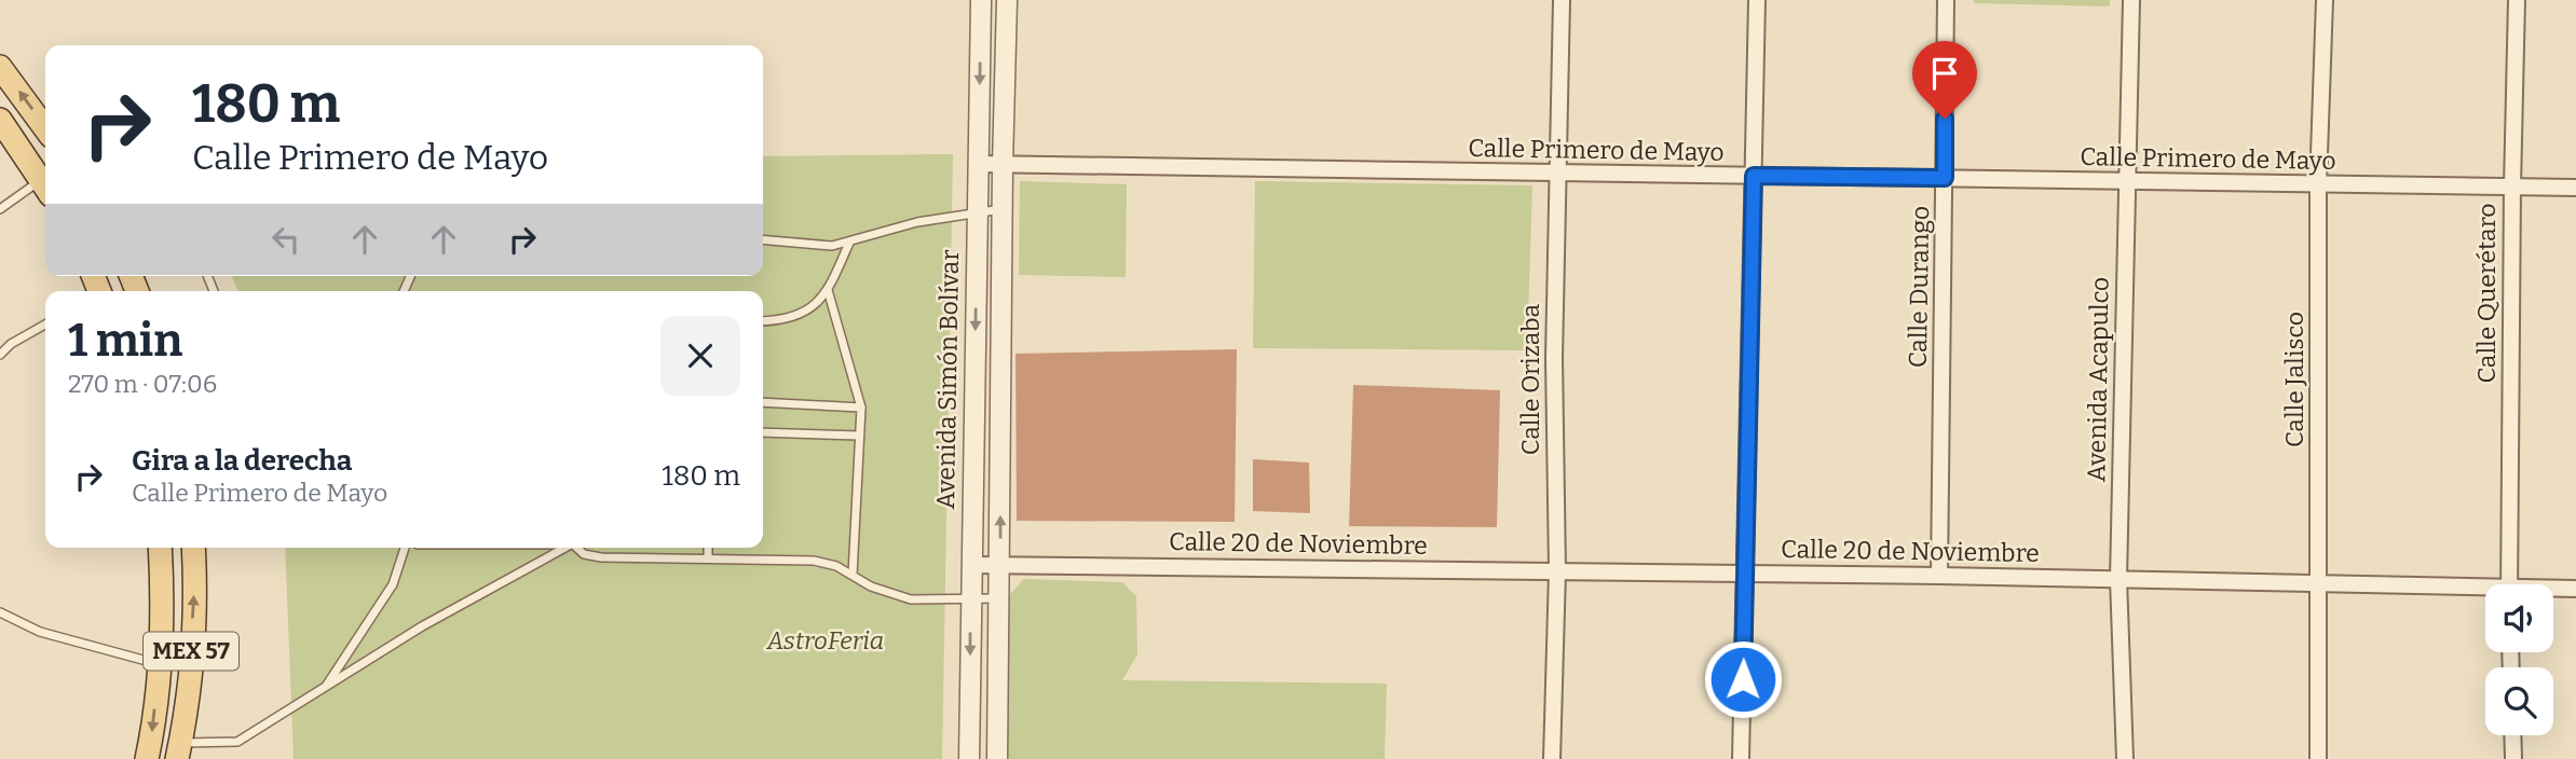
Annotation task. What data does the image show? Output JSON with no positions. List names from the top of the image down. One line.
{"streets":{"main road":["MEX 57"],"street":["Calle Primero de Mayo","Calle Durango","Calle Querétaro","Avenida Simón Bolívar","Calle Orizaba","Avenida Acapulco","Calle Jalisco","Calle 20 de Noviembre"]},"crossings":[["Calle Primero de Mayo","Calle Durango"],["Calle Primero de Mayo","Calle Querétaro"],["Calle Primero de Mayo","Avenida Simón Bolívar"],["Calle Primero de Mayo","Calle Orizaba"],["Calle Primero de Mayo","Avenida Acapulco"],["Calle Primero de Mayo","Calle Jalisco"],["Calle Durango","Calle 20 de Noviembre"],["Avenida Simón Bolívar","Calle 20 de Noviembre"],["Calle Orizaba","Calle 20 de Noviembre"],["Avenida Acapulco","Calle 20 de Noviembre"],["Calle Jalisco","Calle 20 de Noviembre"]],"parks":["AstroFeria"],"page":{"turn":["180 m","Calle Primero de Mayo"],"heading":["1 min","270 m · 07:06"],"list":[{"name":"Gira a la derecha","note":"Calle Primero de Mayo","value":"180 m"}]}}
